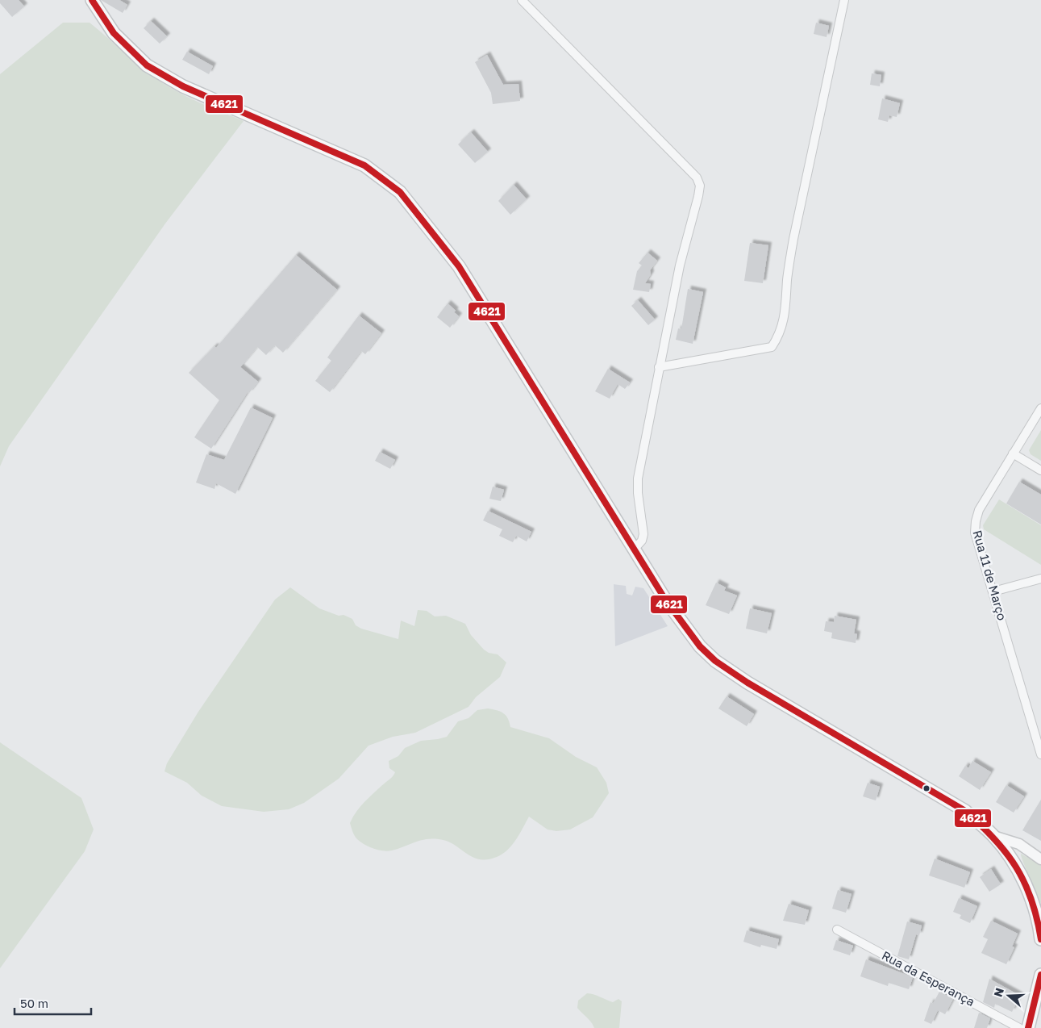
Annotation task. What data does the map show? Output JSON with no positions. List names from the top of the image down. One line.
{"streets":{"street":["Rua 11 de Março","Rua da Esperança"]},"lines":["transit line 4621"],"scale_bar":"50 m","north":"left"}
